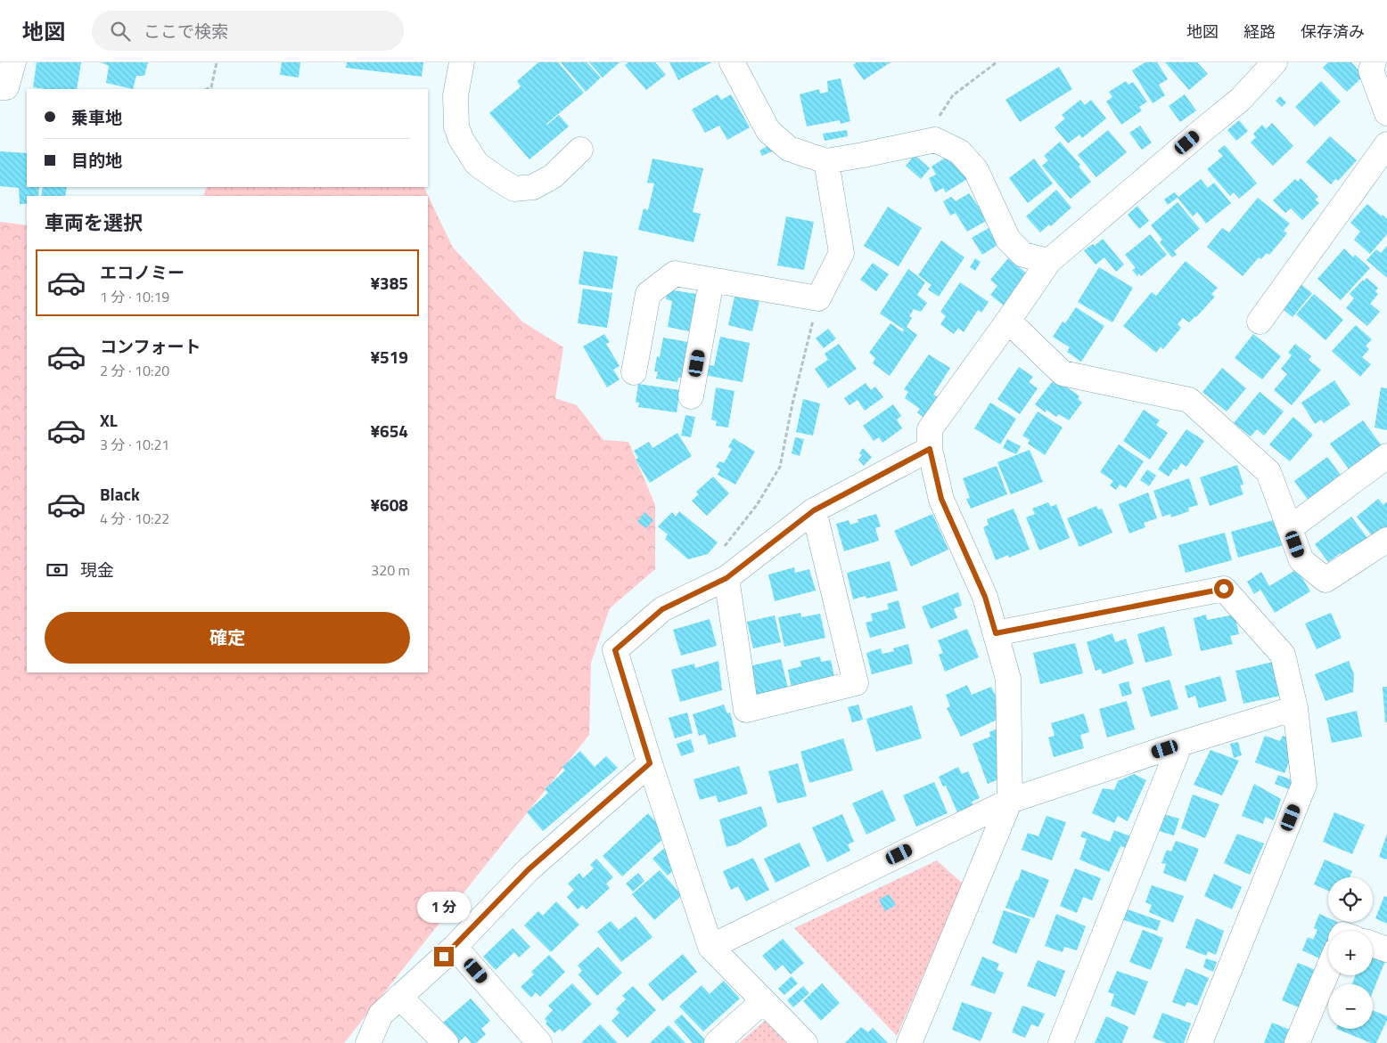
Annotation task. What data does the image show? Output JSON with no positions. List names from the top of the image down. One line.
{"page":{"header":"地図","search":"ここで検索","nav":["地図","経路","保存済み"],"banner":["乗車地","目的地"],"heading":"車両を選択","list":[{"name":"エコノミー","note":"1 分 · 10:19","value":"¥385"},{"name":"コンフォート","note":"2 分 · 10:20","value":"¥519"},{"name":"XL","note":"3 分 · 10:21","value":"¥654"},{"name":"Black","note":"4 分 · 10:22","value":"¥608"}],"pay":["現金","320 m"],"buttons":"確定","map_buttons":["+","−"],"bubble":"1 分"}}
